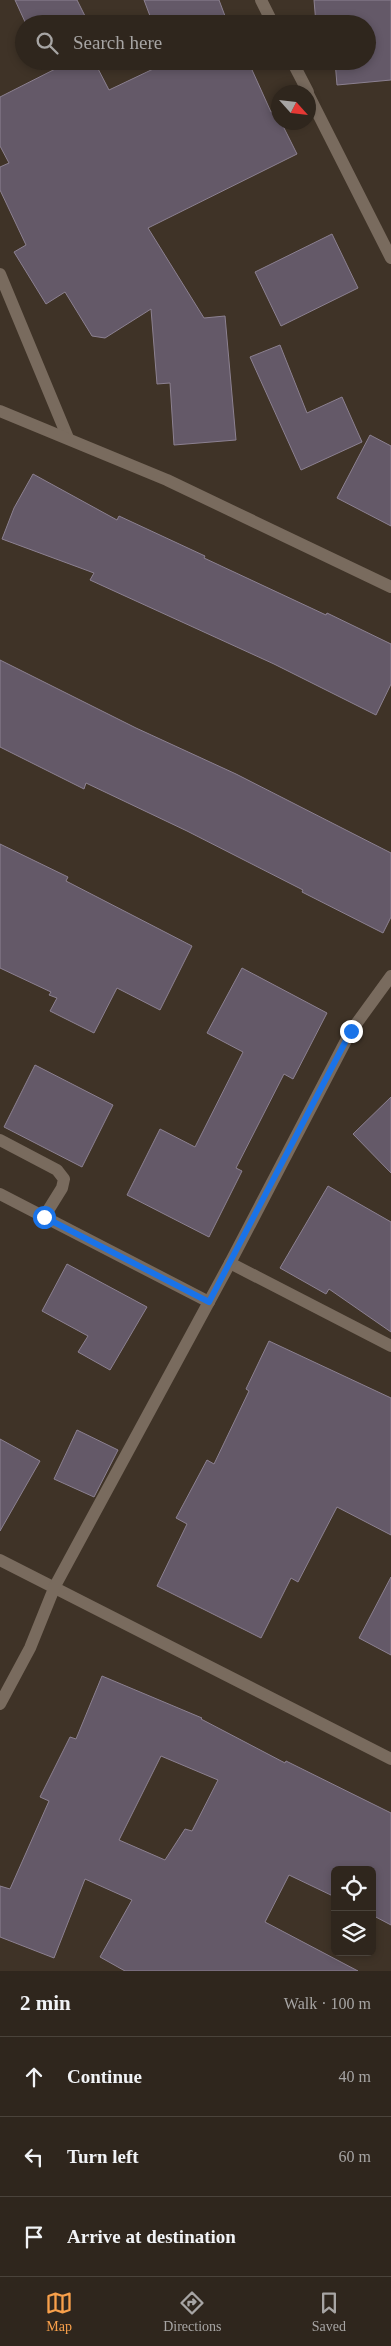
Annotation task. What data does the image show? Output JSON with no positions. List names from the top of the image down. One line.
{"north":"bottom right","page":{"search":"Search here","heading":["2 min","Walk · 100 m"],"list":[["Continue","40 m"],["Turn left","60 m"],"Arrive at destination"],"nav":["Map","Directions","Saved"]}}
